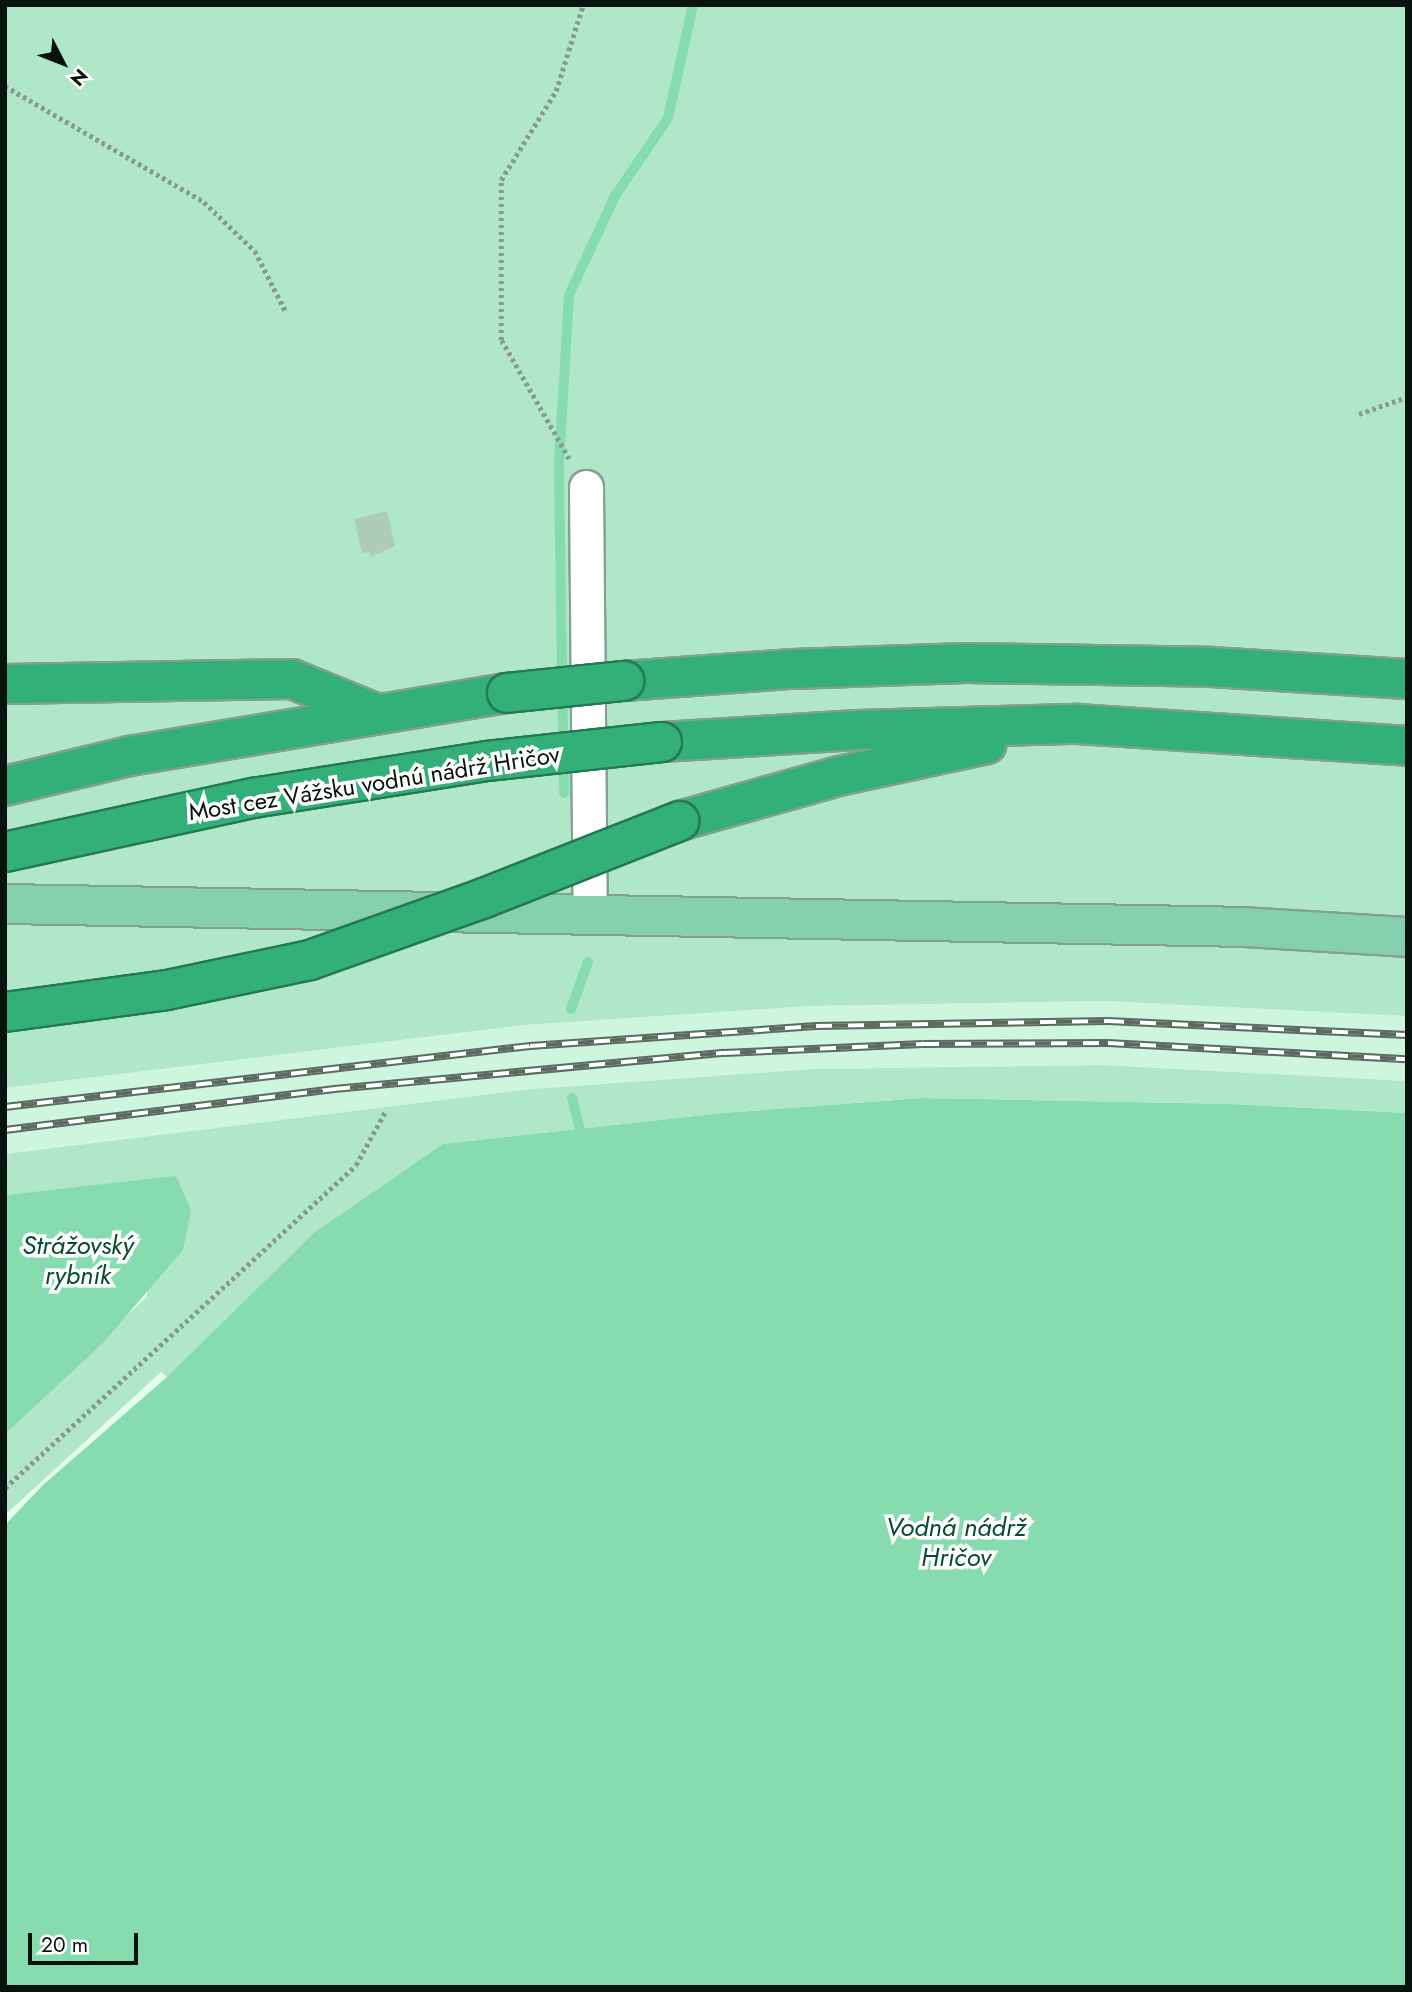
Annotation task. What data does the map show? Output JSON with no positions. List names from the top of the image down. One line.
{"streets":{"highway":["Most cez Vážsku vodnú nádrž Hričov"]},"water":["Strážovský rybník","Vodná nádrž Hričov"],"scale_bar":"20 m","north":"bottom right"}
